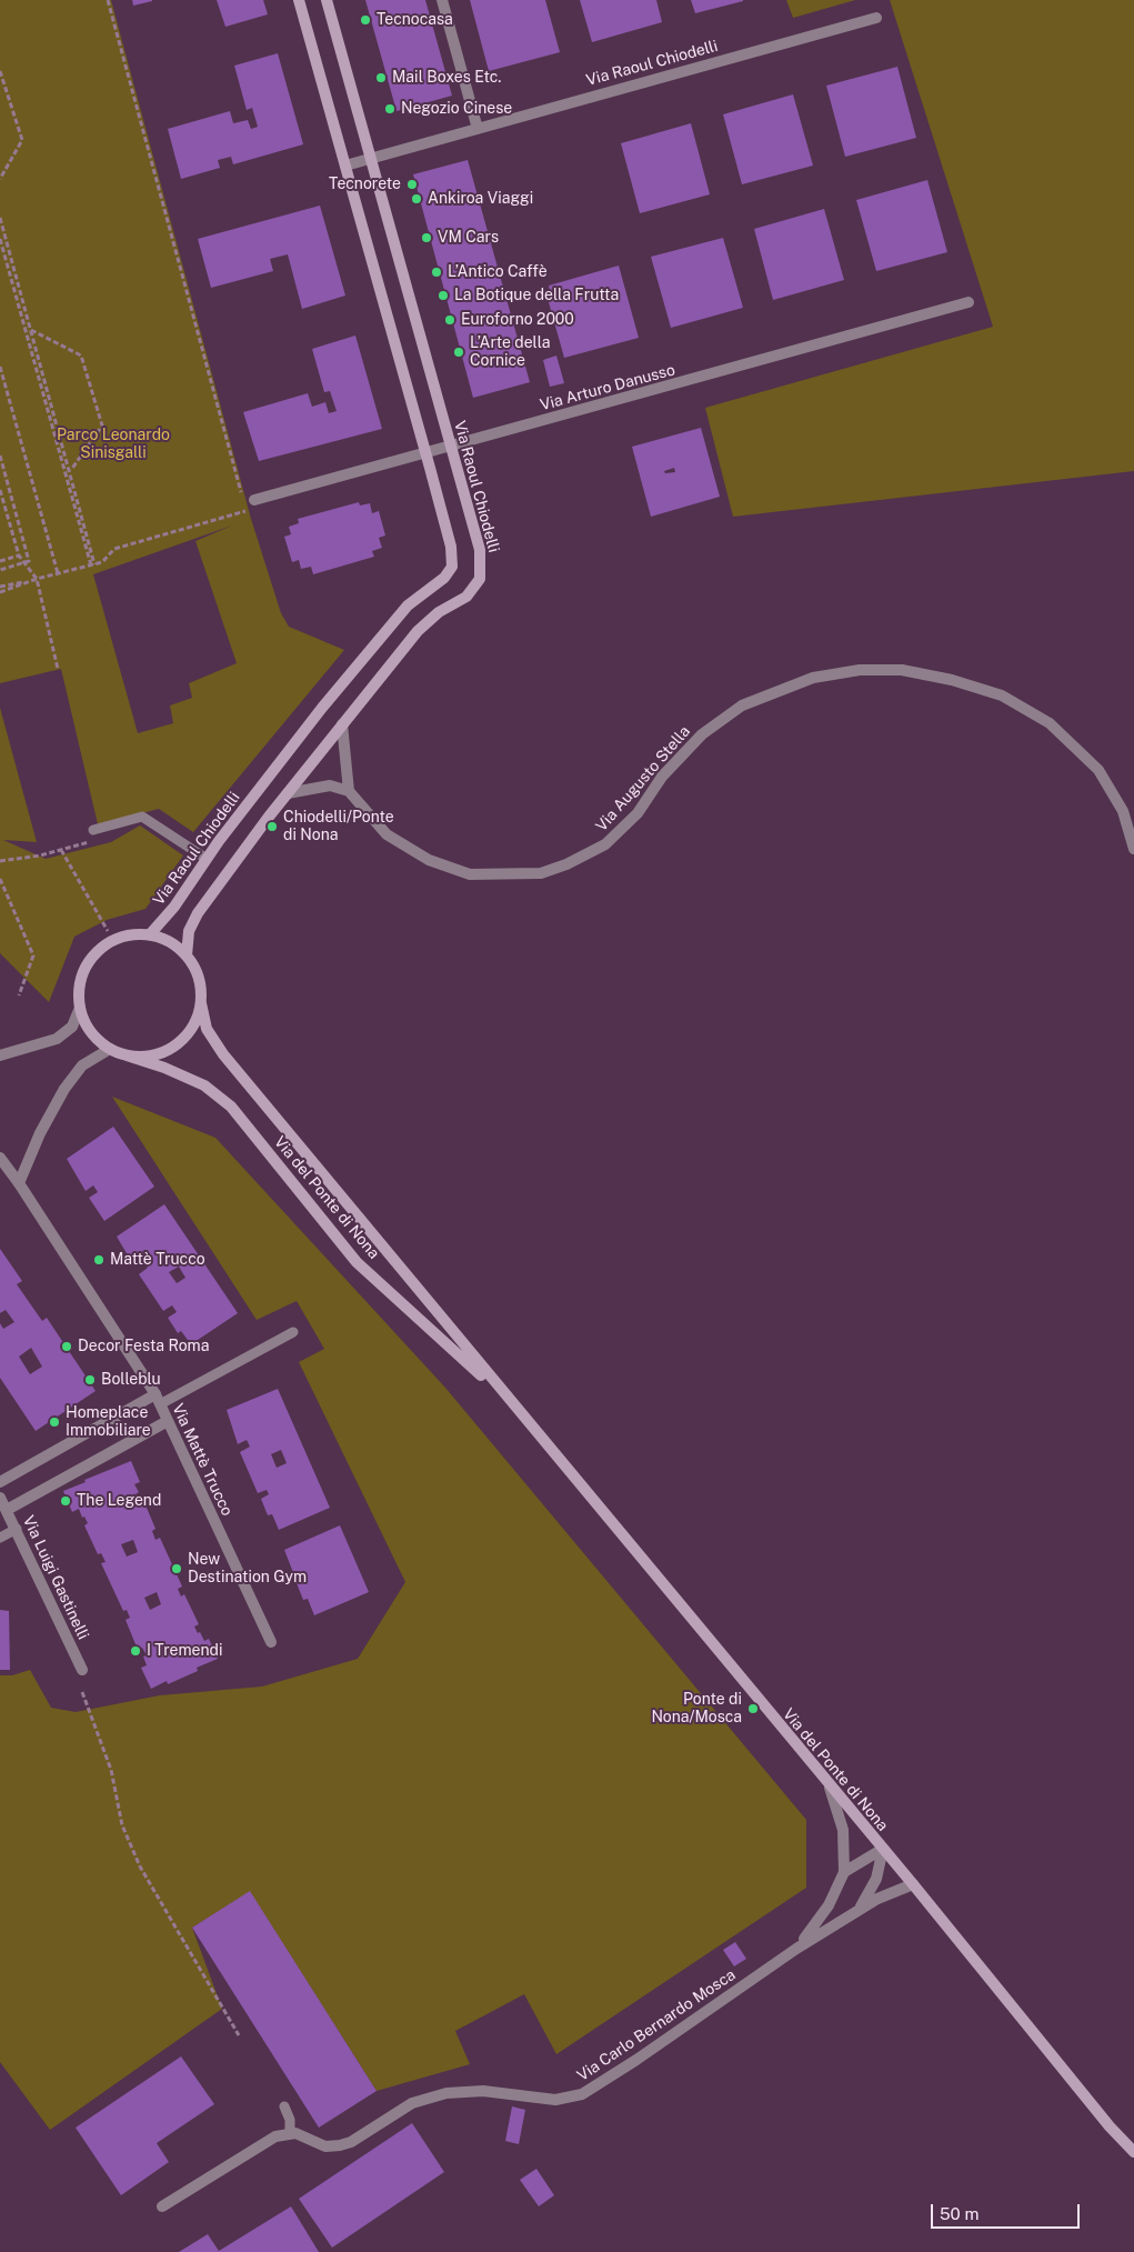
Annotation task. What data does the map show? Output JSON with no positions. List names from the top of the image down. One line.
{"streets":{"main road":["Via Raoul Chiodelli","Via del Ponte di Nona"],"street":["Via Arturo Danusso","Via Augusto Stella","Via Mattè Trucco","Via Luigi Gastinelli","Via Carlo Bernardo Mosca"]},"crossings":[["Via Raoul Chiodelli","Via Arturo Danusso"],["Via Raoul Chiodelli","Via del Ponte di Nona"],["Via del Ponte di Nona","Via Carlo Bernardo Mosca"]],"parks":["Parco Leonardo Sinisgalli"],"places":["Tecnocasa","Mail Boxes Etc.","Negozio Cinese","Tecnorete","Ankiroa Viaggi","VM Cars","L’Antico Caffè","La Botique della Frutta","Euroforno 2000","L’Arte della Cornice","Chiodelli/Ponte di Nona","Mattè Trucco","Decor Festa Roma","Bolleblu","Homeplace Immobiliare","The Legend","New Destination Gym","I Tremendi","Ponte di Nona/Mosca"],"scale_bar":"50 m"}
